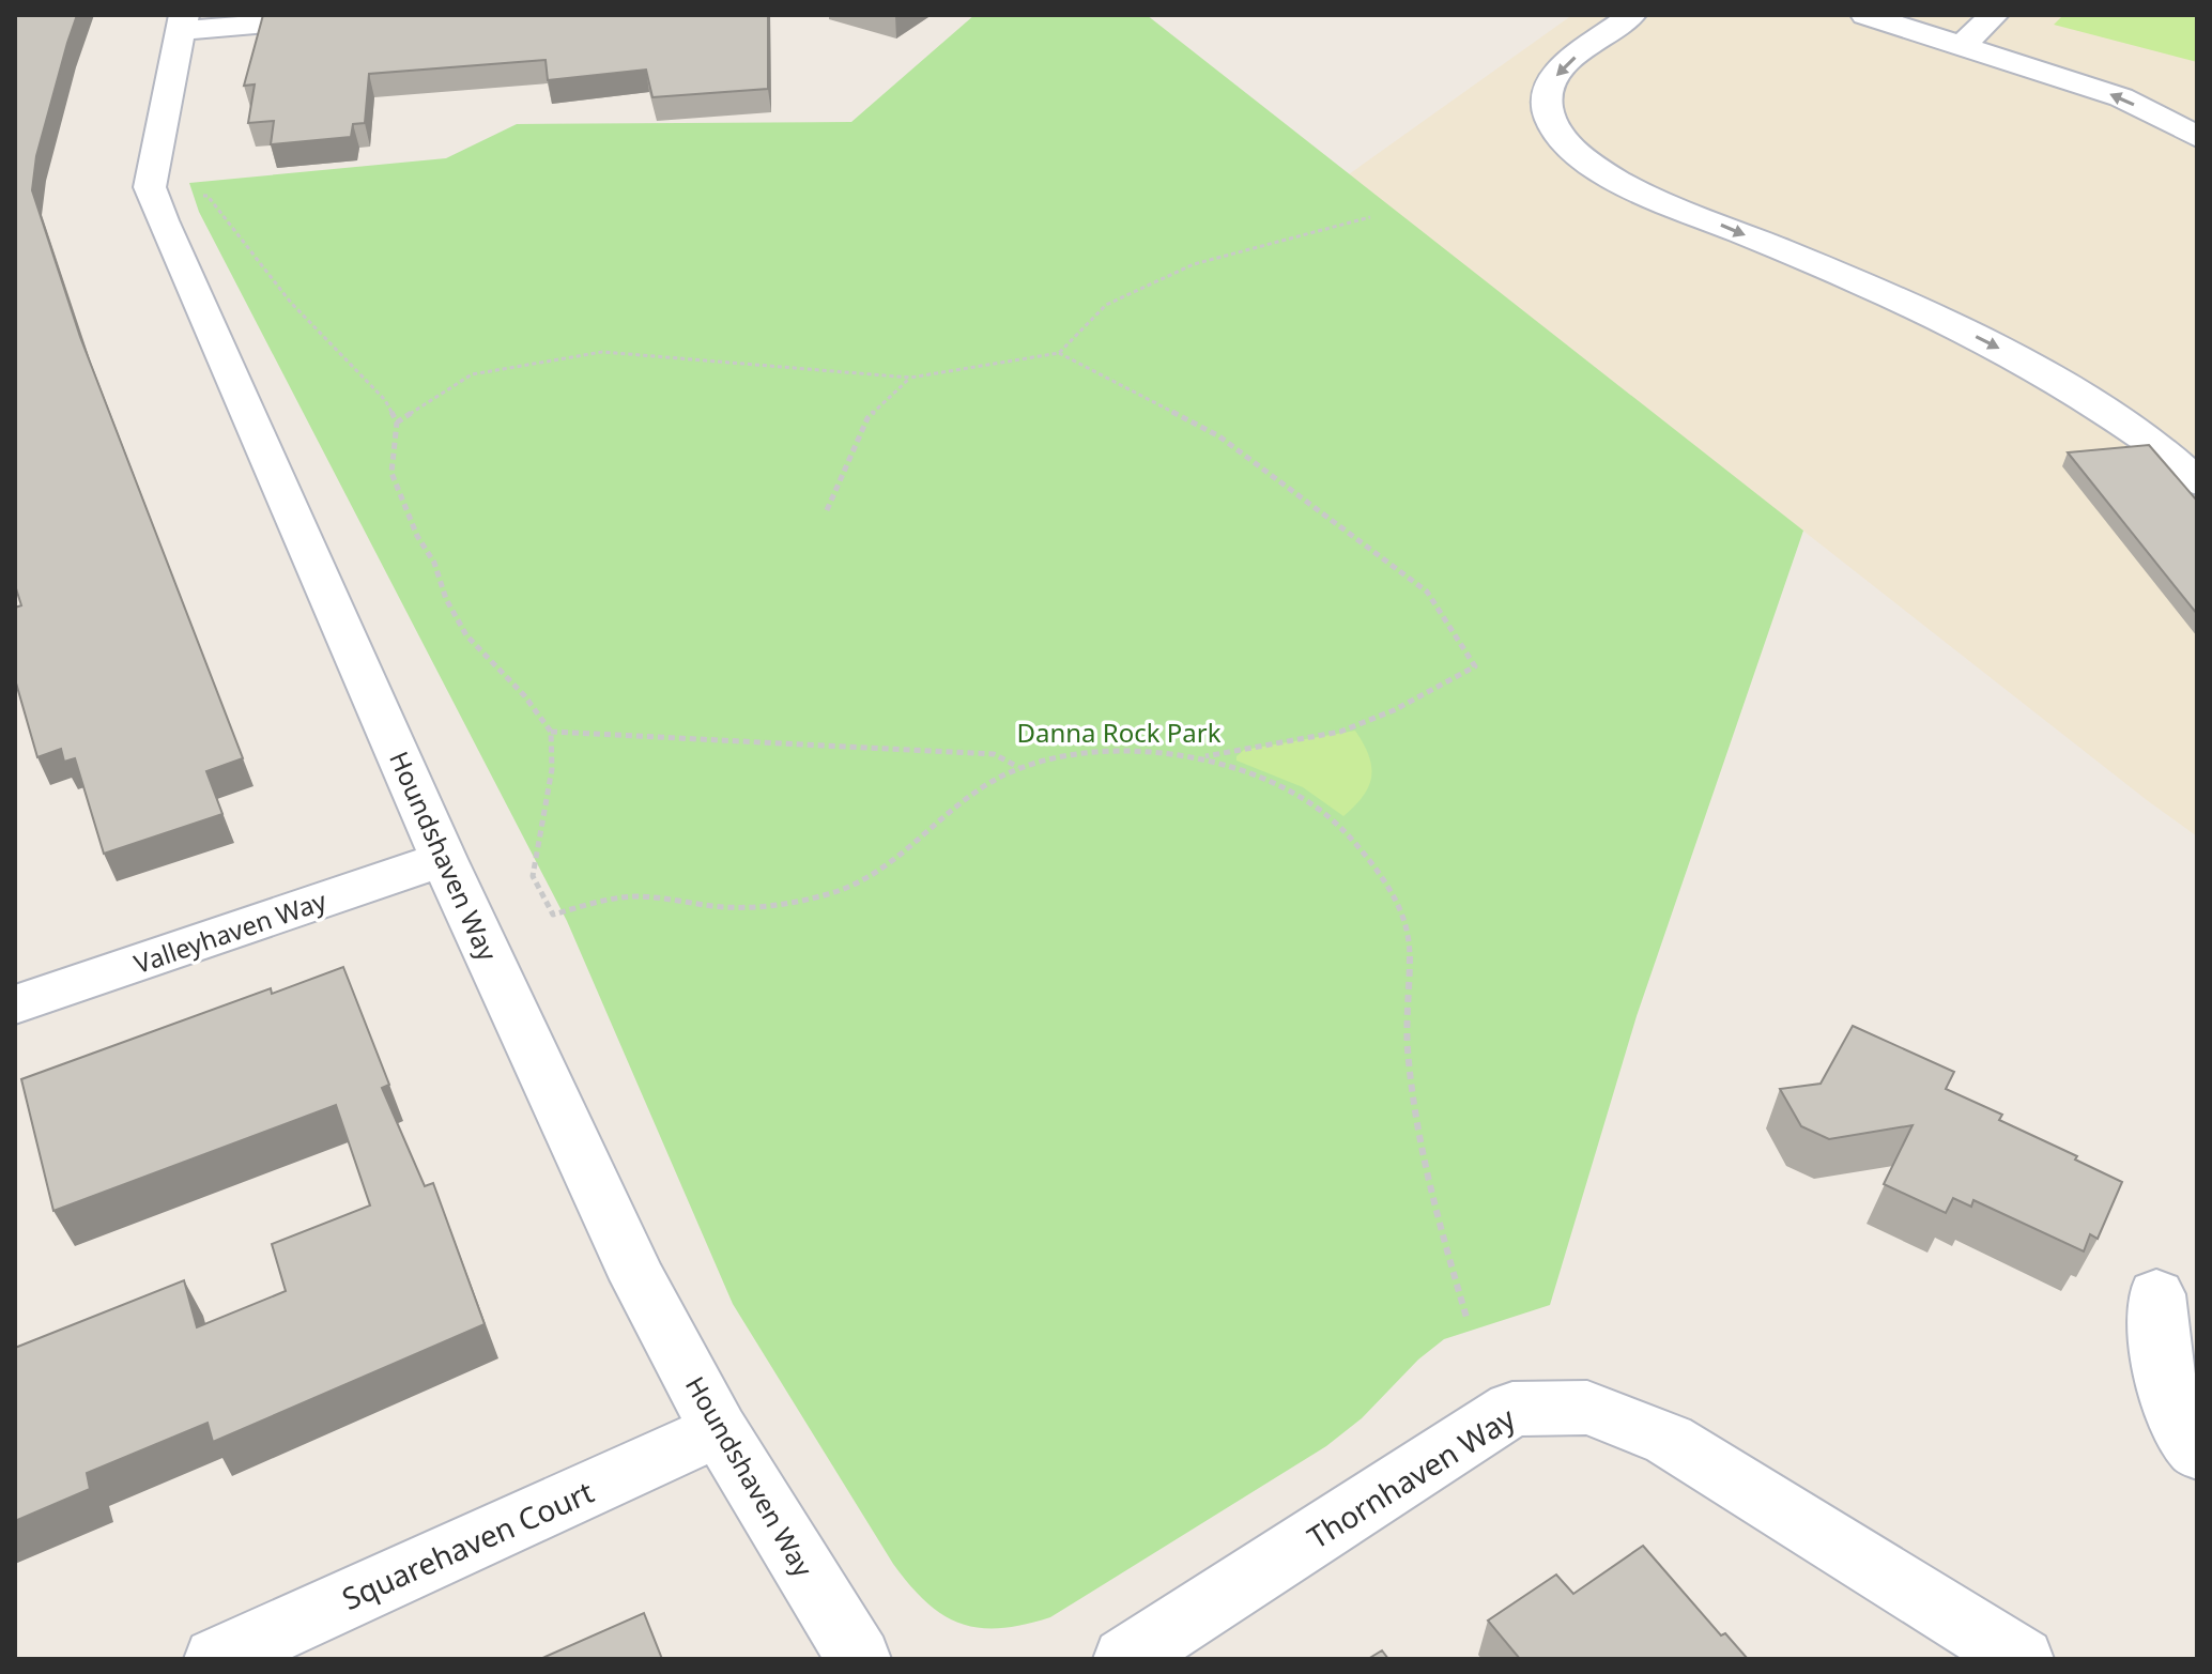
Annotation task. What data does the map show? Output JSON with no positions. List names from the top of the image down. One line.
{"streets":{"street":["Houndshaven Way","Valleyhaven Way","Thornhaven Way","Squarehaven Court"]},"crossings":[["Houndshaven Way","Valleyhaven Way"],["Houndshaven Way","Squarehaven Court"]],"parks":["Danna Rock Park"]}
